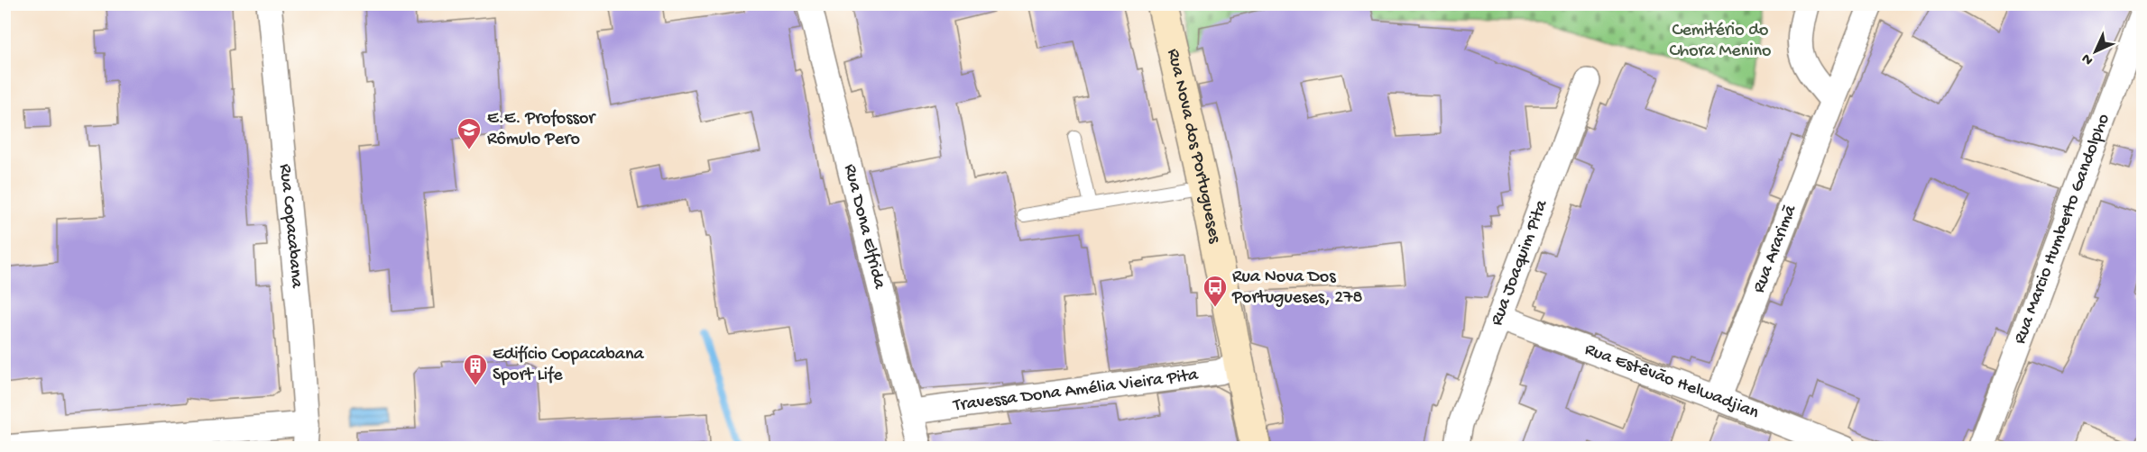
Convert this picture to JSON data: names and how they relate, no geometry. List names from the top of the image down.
{
  "streets": {
    "street": [
      "Rua Nova dos Portugueses",
      "Rua Copacabana",
      "Rua Dona Elfrida",
      "Rua Marcio Humberto Gandolpho",
      "Rua Ararimã",
      "Rua Joaquim Pita",
      "Rua Estêvão Helwadjian",
      "Travessa Dona Amélia Vieira Pita"
    ]
  },
  "crossings": [
    ["Rua Nova dos Portugueses", "Travessa Dona Amélia Vieira Pita"],
    ["Rua Dona Elfrida", "Travessa Dona Amélia Vieira Pita"],
    ["Rua Ararimã", "Rua Estêvão Helwadjian"],
    ["Rua Joaquim Pita", "Rua Estêvão Helwadjian"]
  ],
  "parks": ["Cemitério do Chora Menino"],
  "places": {
    "school or university": ["E.E. Profossor Rômulo Pero"],
    "bus stop": ["Rua Nova Dos Portugueses, 278"],
    "building": ["Edifício Copacabana Sport Life"]
  },
  "north": "bottom left"
}
